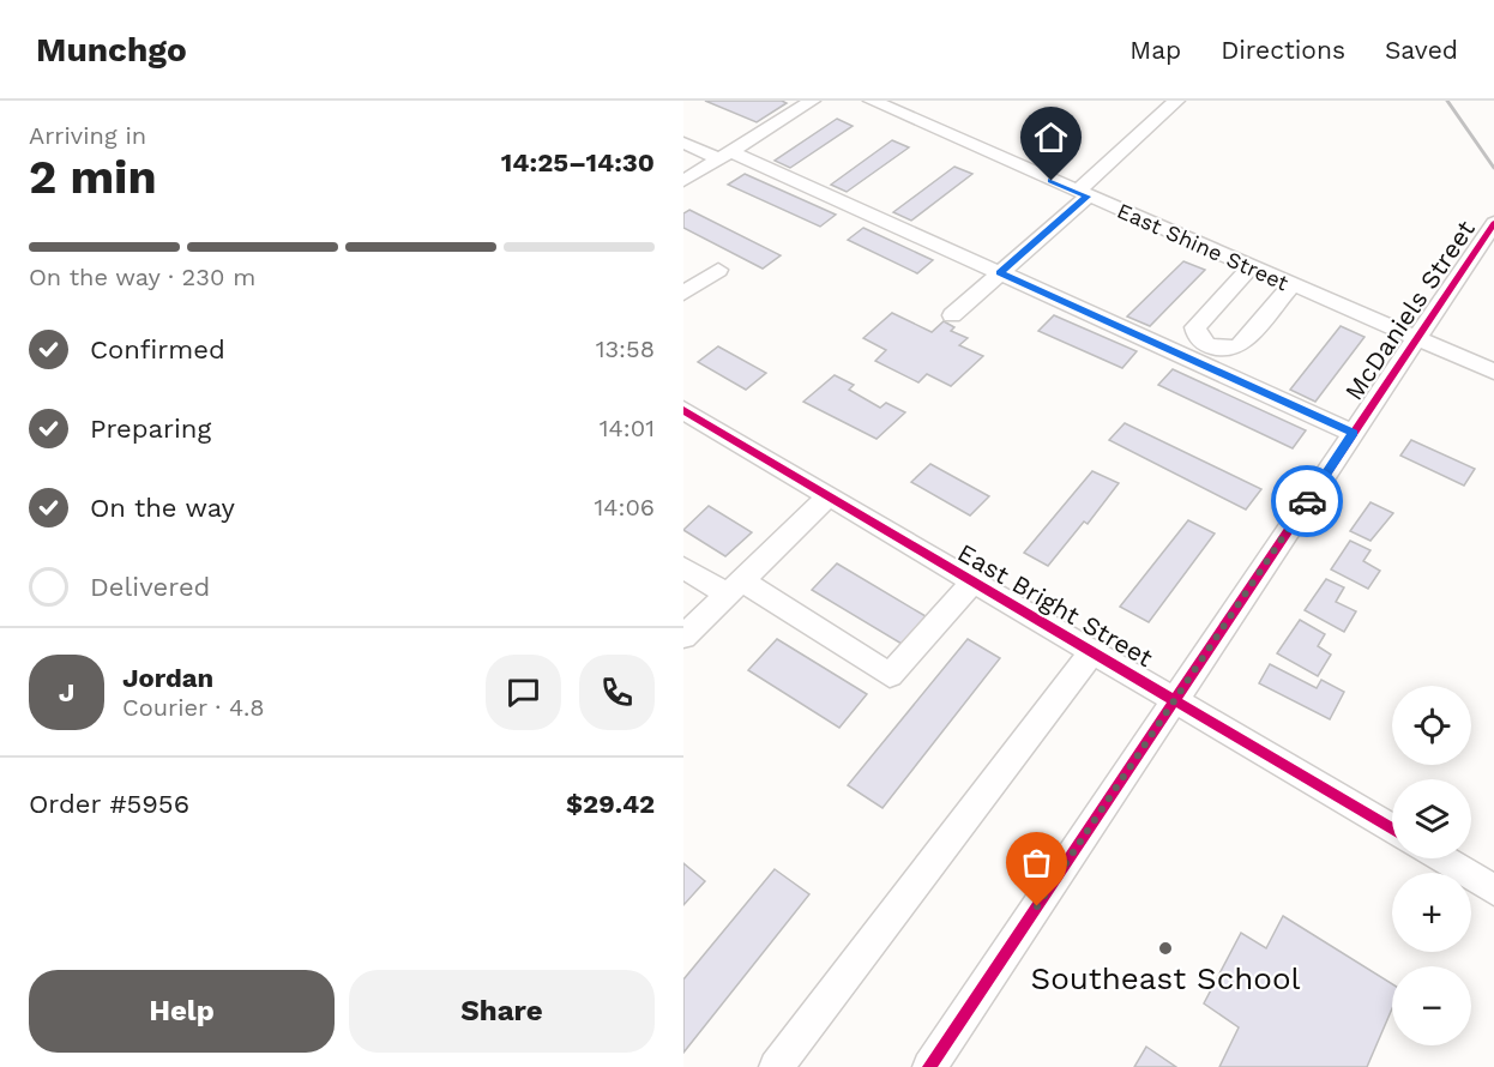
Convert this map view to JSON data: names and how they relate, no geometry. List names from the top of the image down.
{
  "streets": {
    "street": ["East Shine Street", "McDaniels Street", "East Bright Street"]
  },
  "crossings": [
    ["East Shine Street", "McDaniels Street"],
    ["McDaniels Street", "East Bright Street"]
  ],
  "places": ["Southeast School"],
  "page": {
    "header": "Munchgo",
    "nav": ["Map", "Directions", "Saved"],
    "heading": ["2 min", "Arriving in", "14:25–14:30"],
    "panel": [
      "Jordan",
      "Courier · 4.8",
      "Order #5956",
      "$29.42"
    ],
    "bar": "On the way · 230 m",
    "list": [
      ["Confirmed", "13:58"],
      ["Preparing", "14:01"],
      ["On the way", "14:06"],
      "Delivered"
    ],
    "round": "J",
    "map_buttons": ["+", "−"],
    "buttons": ["Help", "Share"]
  }
}
